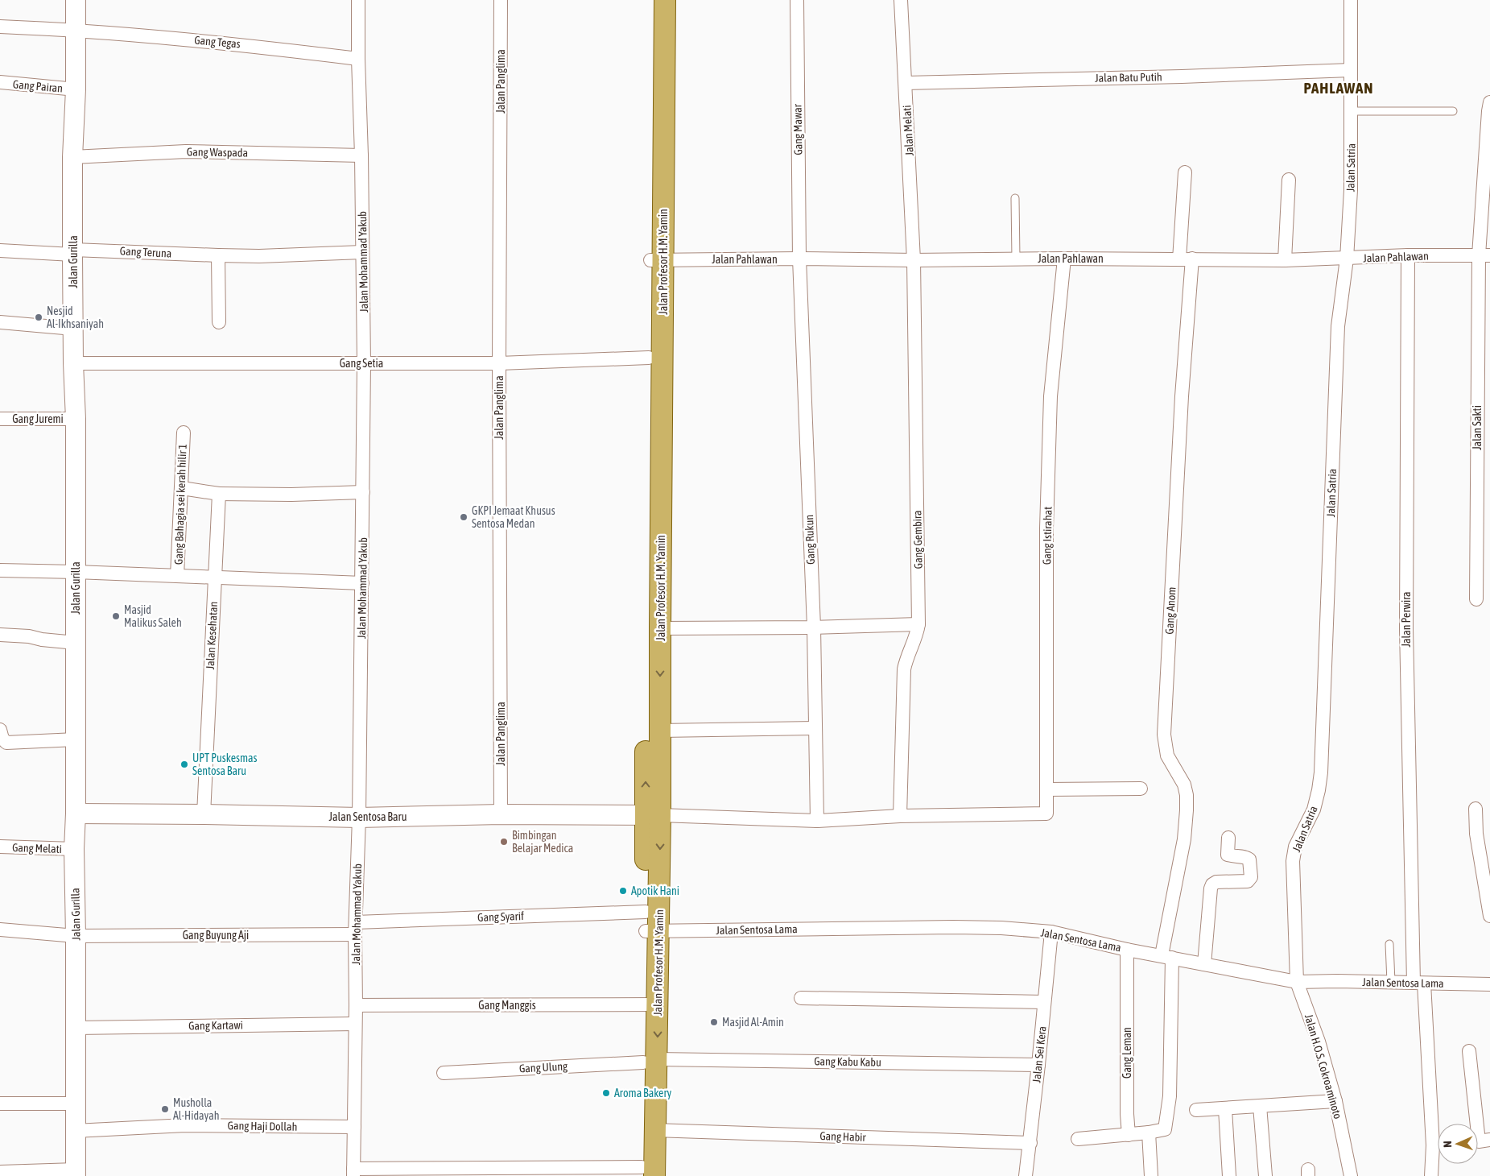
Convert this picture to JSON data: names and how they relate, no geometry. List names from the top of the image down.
{
  "streets": {
    "main road": ["Jalan Profesor H.M. Yamin"],
    "street": [
      "Gang Tegas",
      "Jalan Batu Putih",
      "Jalan Panglima",
      "Gang Pairan",
      "Gang Mawar",
      "Jalan Melati",
      "Gang Waspada",
      "Jalan Satria",
      "Gang Teruna",
      "Jalan Pahlawan",
      "Jalan Gurilla",
      "Jalan Mohammad Yakub",
      "Gang Setia",
      "Gang Juremi",
      "Jalan Sakti",
      "Gang Bahagia sei kerah hilir 1",
      "Gang Istirahat",
      "Gang Rukun",
      "Gang Gembira",
      "Gang Anom",
      "Jalan Perwira",
      "Jalan Kesehatan",
      "Jalan Sentosa Baru",
      "Gang Melati",
      "Gang Syarif",
      "Jalan Sentosa Lama",
      "Gang Buyung Aji",
      "Gang Manggis",
      "Gang Kartawi",
      "Gang Leman",
      "Jalan Sei Kera",
      "Gang Kabu Kabu",
      "Jalan H.O.S. Cokroaminoto",
      "Gang Ulung",
      "Gang Haji Dollah",
      "Gang Habir"
    ]
  },
  "crossings": [
    ["Gang Tegas", "Jalan Gurilla"],
    ["Gang Tegas", "Jalan Mohammad Yakub"],
    ["Jalan Batu Putih", "Jalan Melati"],
    ["Jalan Batu Putih", "Jalan Satria"],
    ["Jalan Panglima", "Gang Setia"],
    ["Jalan Panglima", "Jalan Sentosa Baru"],
    ["Gang Pairan", "Jalan Gurilla"],
    ["Gang Mawar", "Jalan Pahlawan"],
    ["Gang Mawar", "Gang Rukun"],
    ["Jalan Melati", "Jalan Pahlawan"],
    ["Jalan Melati", "Gang Gembira"],
    ["Gang Waspada", "Jalan Gurilla"],
    ["Gang Waspada", "Jalan Mohammad Yakub"],
    ["Jalan Satria", "Jalan Pahlawan"],
    ["Jalan Satria", "Jalan Sentosa Lama"],
    ["Jalan Satria", "Jalan H.O.S. Cokroaminoto"],
    ["Gang Teruna", "Jalan Gurilla"],
    ["Gang Teruna", "Jalan Mohammad Yakub"],
    ["Jalan Pahlawan", "Jalan Profesor H.M. Yamin"],
    ["Jalan Pahlawan", "Jalan Sakti"],
    ["Jalan Pahlawan", "Gang Istirahat"],
    ["Jalan Pahlawan", "Gang Rukun"],
    ["Jalan Pahlawan", "Gang Gembira"],
    ["Jalan Pahlawan", "Gang Anom"],
    ["Jalan Pahlawan", "Jalan Perwira"],
    ["Jalan Gurilla", "Gang Setia"],
    ["Jalan Gurilla", "Gang Juremi"],
    ["Jalan Gurilla", "Jalan Sentosa Baru"],
    ["Jalan Gurilla", "Gang Melati"],
    ["Jalan Gurilla", "Gang Buyung Aji"],
    ["Jalan Gurilla", "Gang Kartawi"],
    ["Jalan Gurilla", "Gang Haji Dollah"],
    ["Jalan Mohammad Yakub", "Gang Setia"],
    ["Jalan Mohammad Yakub", "Jalan Sentosa Baru"],
    ["Jalan Mohammad Yakub", "Gang Syarif"],
    ["Jalan Mohammad Yakub", "Gang Buyung Aji"],
    ["Jalan Mohammad Yakub", "Gang Manggis"],
    ["Jalan Mohammad Yakub", "Gang Kartawi"],
    ["Jalan Mohammad Yakub", "Gang Haji Dollah"],
    ["Jalan Profesor H.M. Yamin", "Gang Setia"],
    ["Jalan Profesor H.M. Yamin", "Jalan Sentosa Baru"],
    ["Jalan Profesor H.M. Yamin", "Gang Syarif"],
    ["Jalan Profesor H.M. Yamin", "Jalan Sentosa Lama"],
    ["Jalan Profesor H.M. Yamin", "Gang Manggis"],
    ["Jalan Profesor H.M. Yamin", "Gang Kabu Kabu"],
    ["Jalan Profesor H.M. Yamin", "Gang Ulung"],
    ["Jalan Profesor H.M. Yamin", "Gang Habir"],
    ["Gang Istirahat", "Gang Gembira"],
    ["Gang Anom", "Jalan Sentosa Lama"],
    ["Jalan Perwira", "Jalan Sentosa Lama"],
    ["Jalan Kesehatan", "Jalan Sentosa Baru"],
    ["Gang Syarif", "Jalan Sentosa Lama"],
    ["Gang Syarif", "Gang Buyung Aji"],
    ["Jalan Sentosa Lama", "Gang Leman"],
    ["Jalan Sentosa Lama", "Jalan Sei Kera"],
    ["Jalan Sentosa Lama", "Jalan H.O.S. Cokroaminoto"],
    ["Jalan Sei Kera", "Gang Kabu Kabu"],
    ["Jalan Sei Kera", "Gang Habir"],
    ["Gang Kabu Kabu", "Gang Ulung"]
  ],
  "districts": ["PAHLAWAN"],
  "places": [
    "Nesjid Al-Ikhsaniyah",
    "GKPI Jemaat Khusus Sentosa Medan",
    "Masjid Malikus Saleh",
    "UPT Puskesmas Sentosa Baru",
    "Bimbingan Belajar Medica",
    "Apotik Hani",
    "Masjid Al-Amin",
    "Aroma Bakery",
    "Musholla Al-Hidayah"
  ],
  "north": "left"
}
